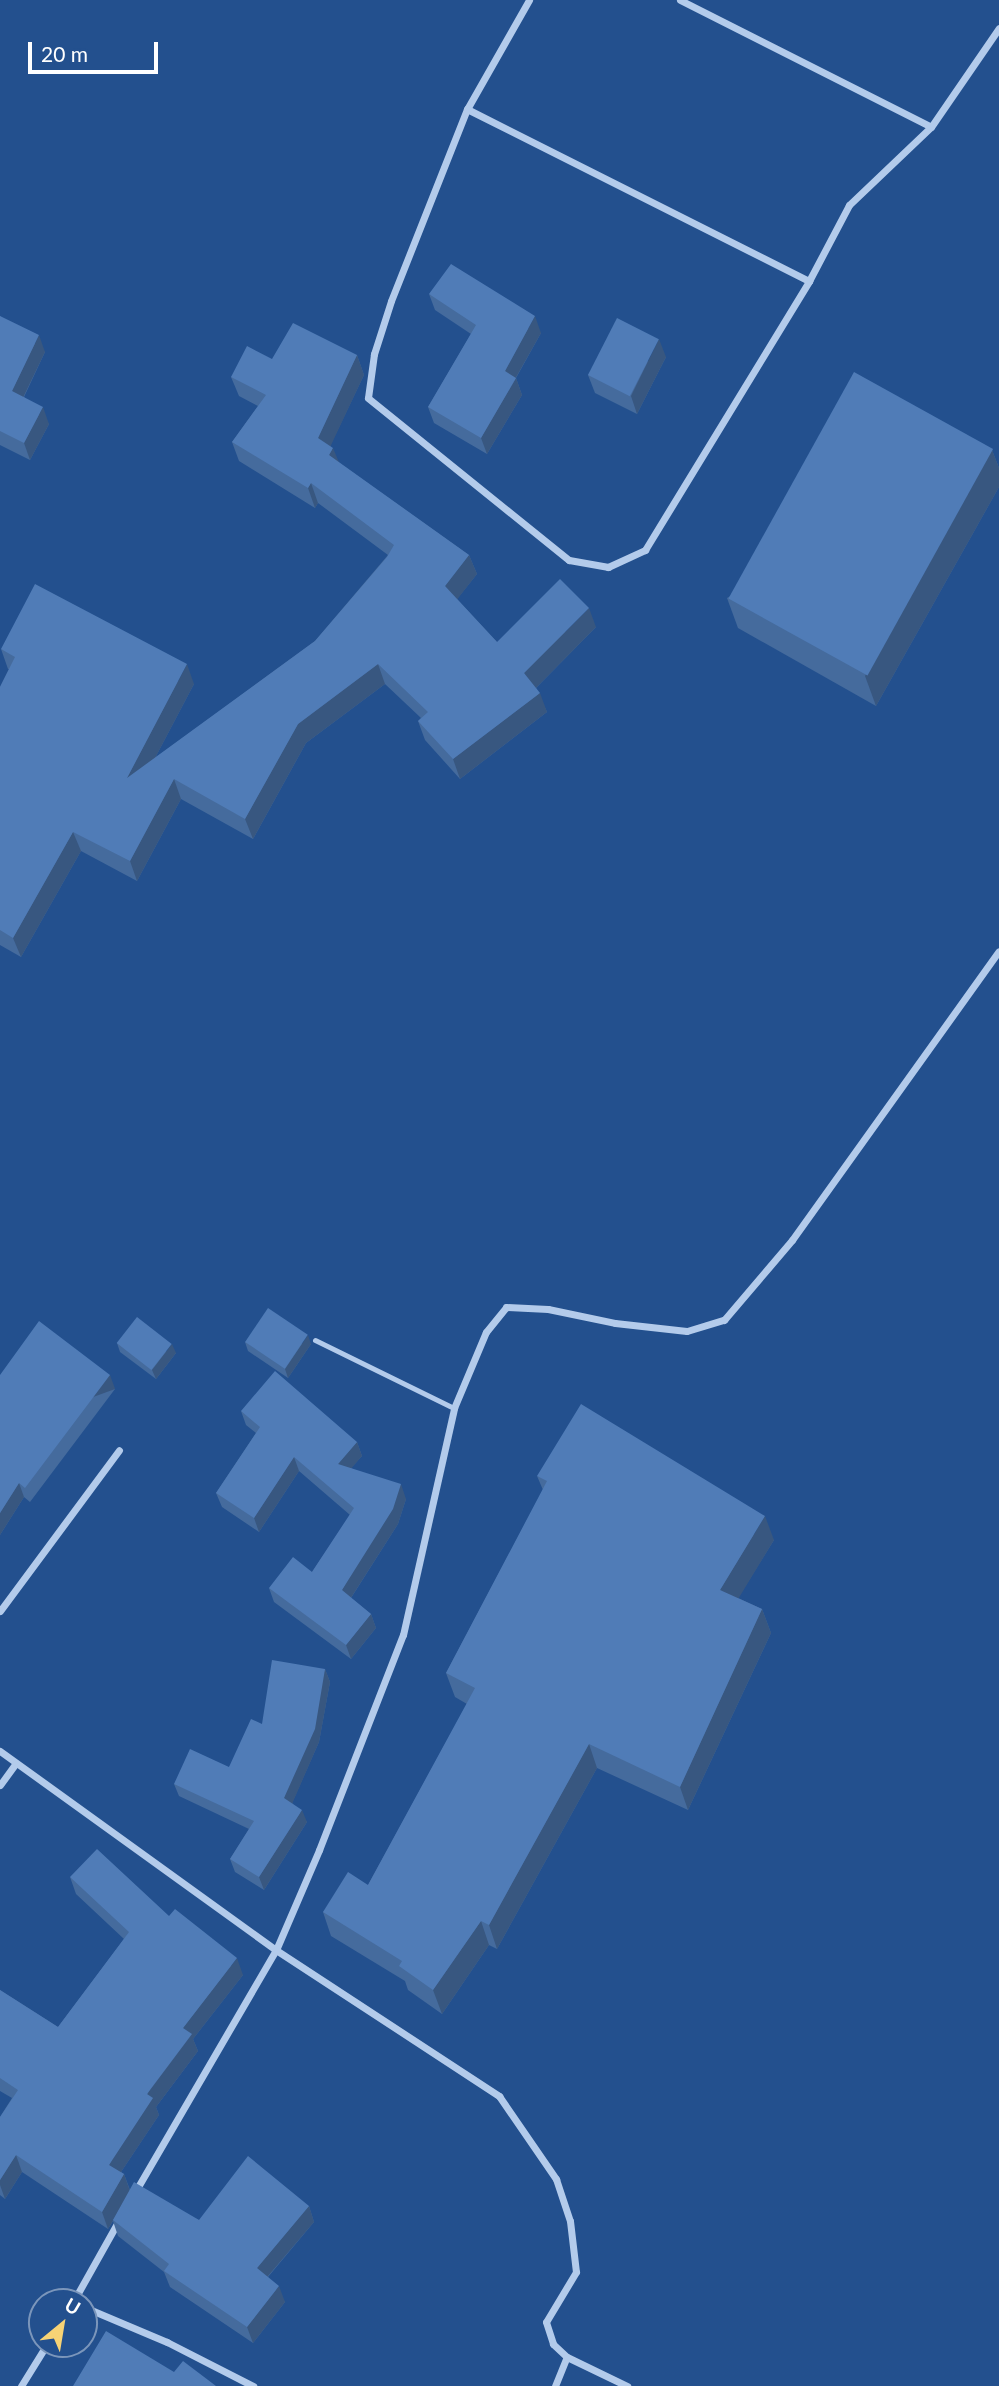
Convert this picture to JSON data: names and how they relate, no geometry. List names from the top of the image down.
{
  "scale_bar": "20 m",
  "north": "top right"
}
